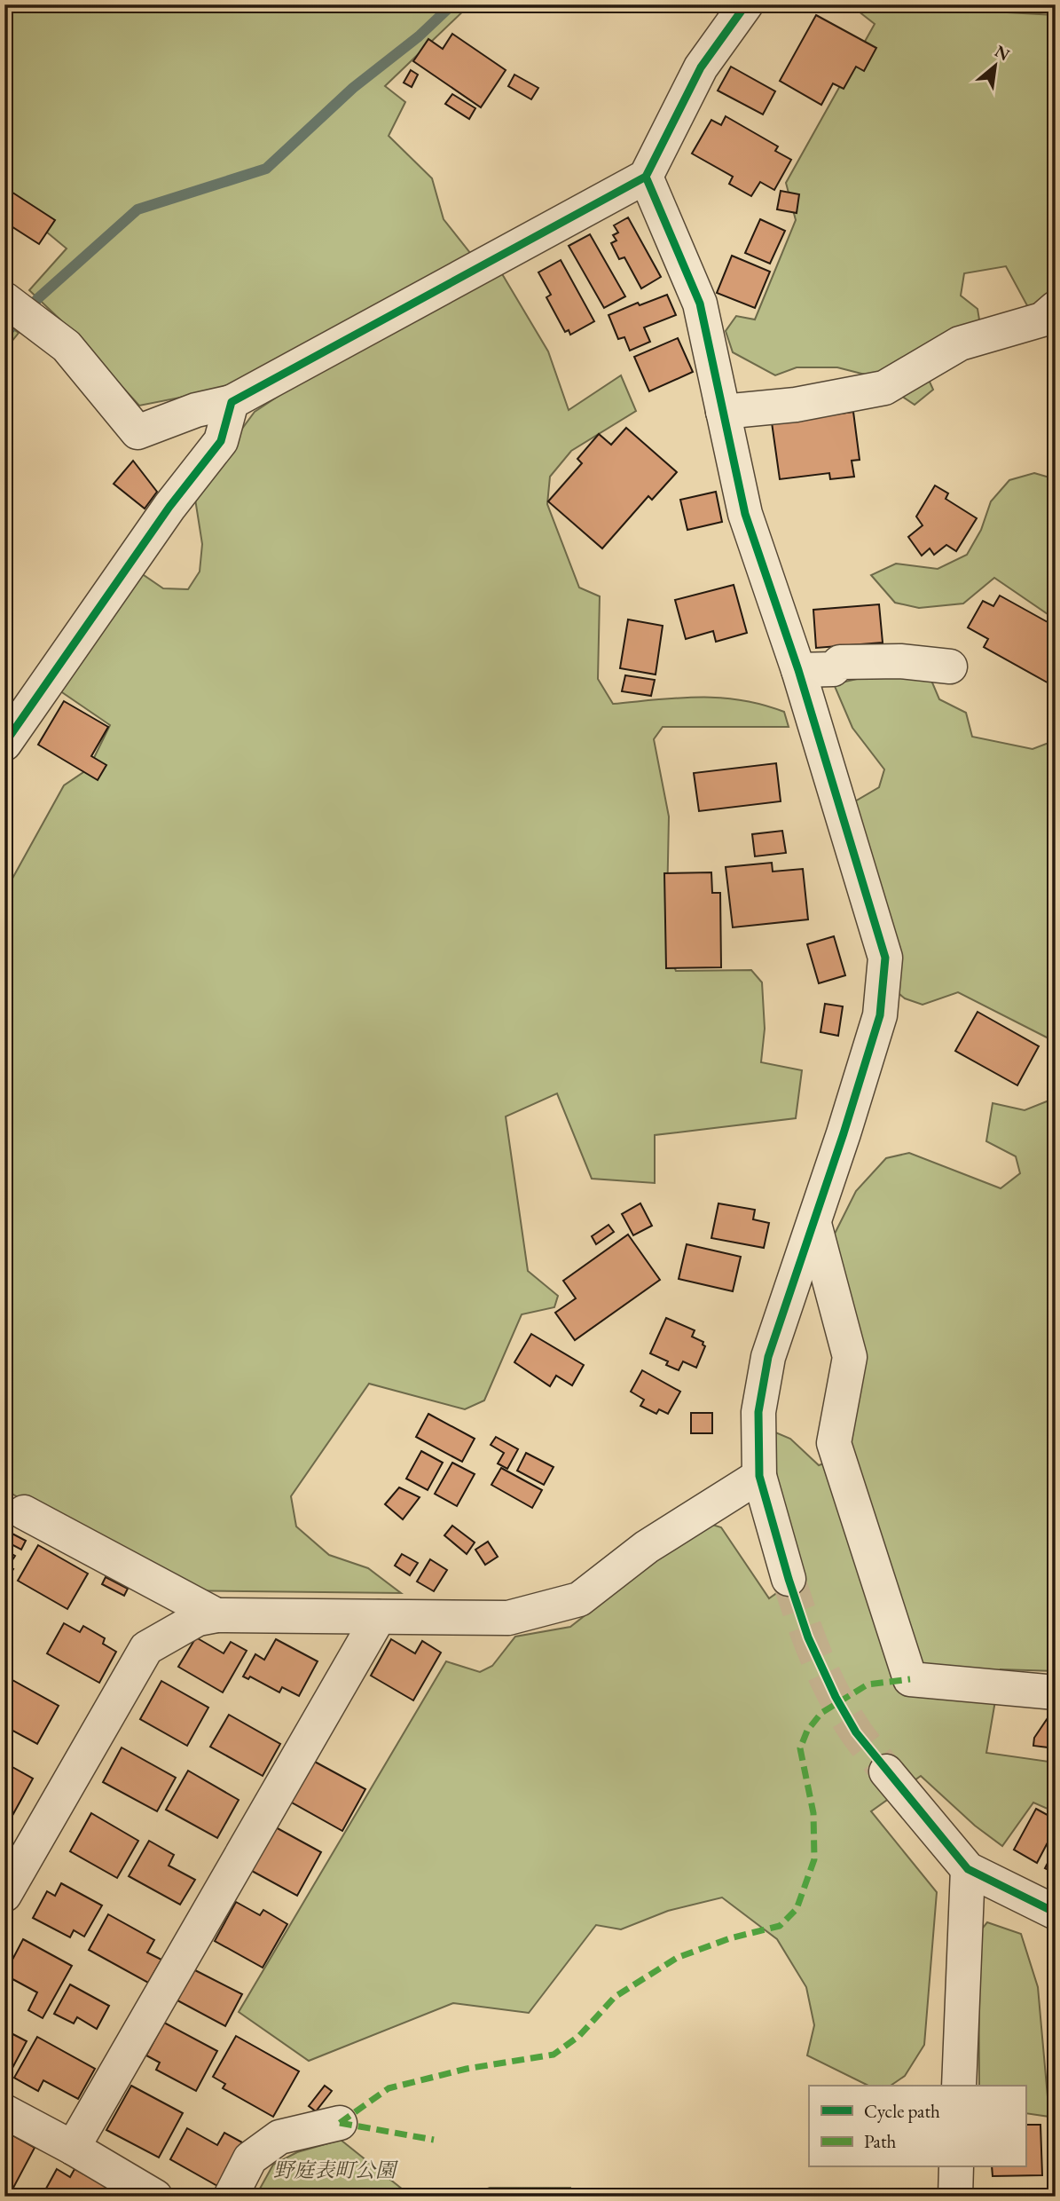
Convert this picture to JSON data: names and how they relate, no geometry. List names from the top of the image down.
{
  "parks": ["野庭表町公園"],
  "legend": ["Cycle path", "Path"],
  "north": "top right"
}
